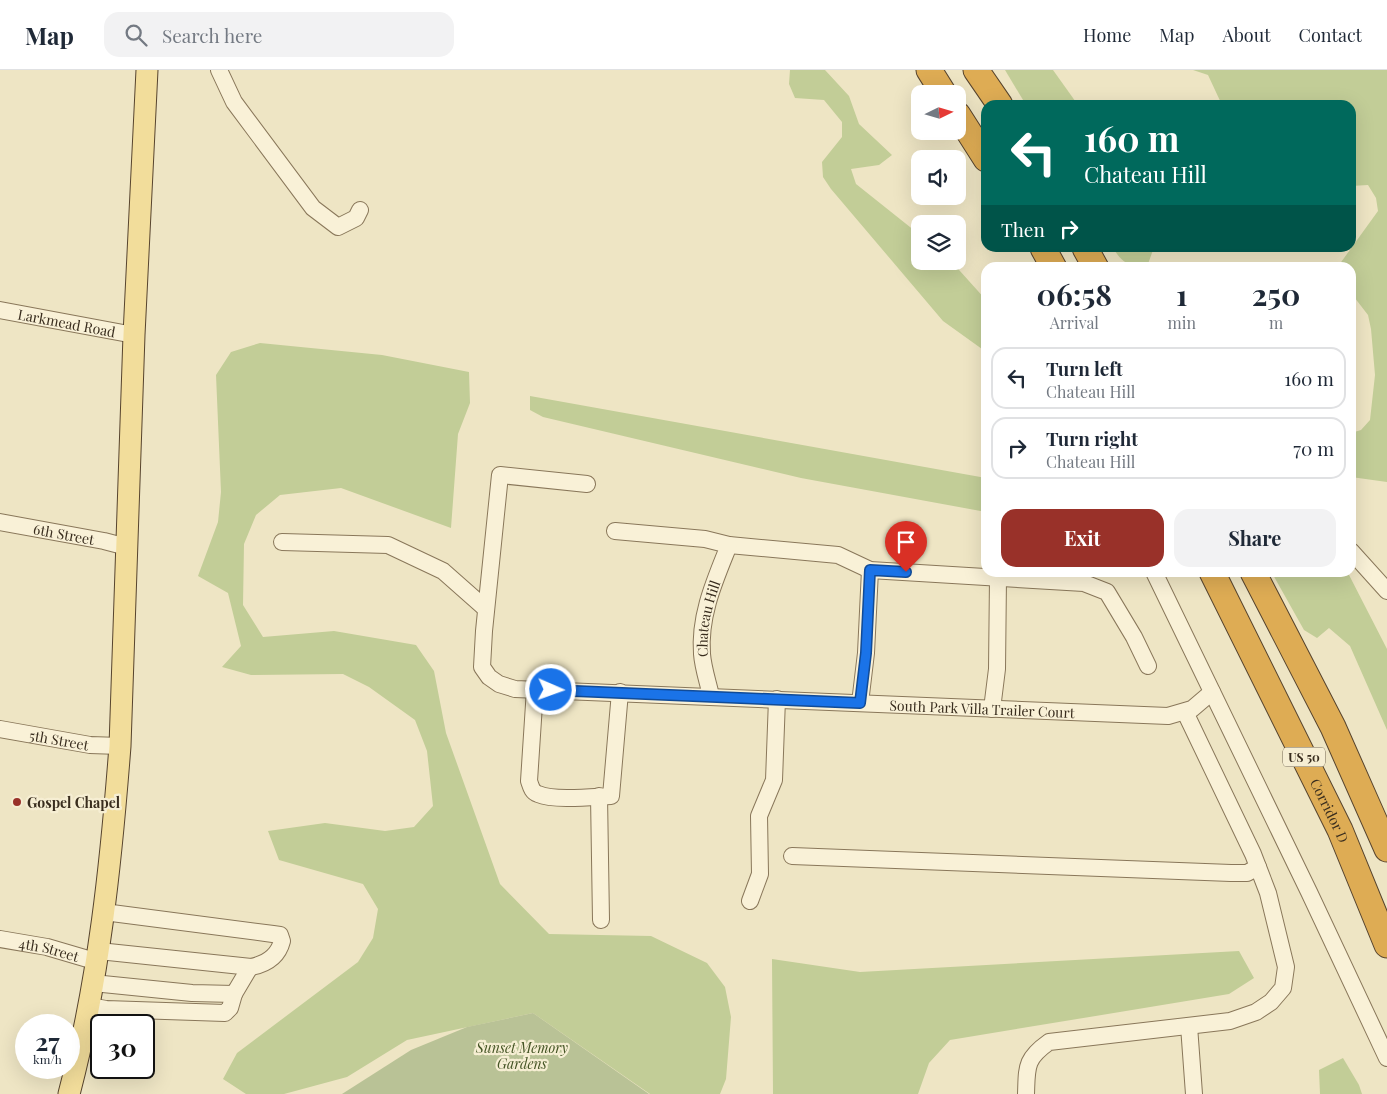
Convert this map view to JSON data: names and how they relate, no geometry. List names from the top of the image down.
{
  "streets": {
    "highway": ["US 50", "Corridor D"],
    "street": [
      "Larkmead Road",
      "6th Street",
      "Chateau Hill",
      "South Park Villa Trailer Court",
      "5th Street",
      "4th Street"
    ]
  },
  "crossings": [
    ["Chateau Hill", "South Park Villa Trailer Court"]
  ],
  "parks": ["Sunset Memory Gardens"],
  "places": ["Gospel Chapel"],
  "north": "right",
  "page": {
    "header": "Map",
    "search": "Search here",
    "nav": [
      "Home",
      "Map",
      "About",
      "Contact"
    ],
    "turn": ["160 m", "Chateau Hill"],
    "then": "Then",
    "eta": [
      "06:58",
      "Arrival",
      "1",
      "min",
      "250",
      "m"
    ],
    "list": [
      {
        "name": "Turn left",
        "note": "Chateau Hill",
        "value": "160 m"
      },
      {
        "name": "Turn right",
        "note": "Chateau Hill",
        "value": "70 m"
      }
    ],
    "buttons": ["Exit", "Share"],
    "speed": "27 km/h",
    "limit": "30"
  }
}
